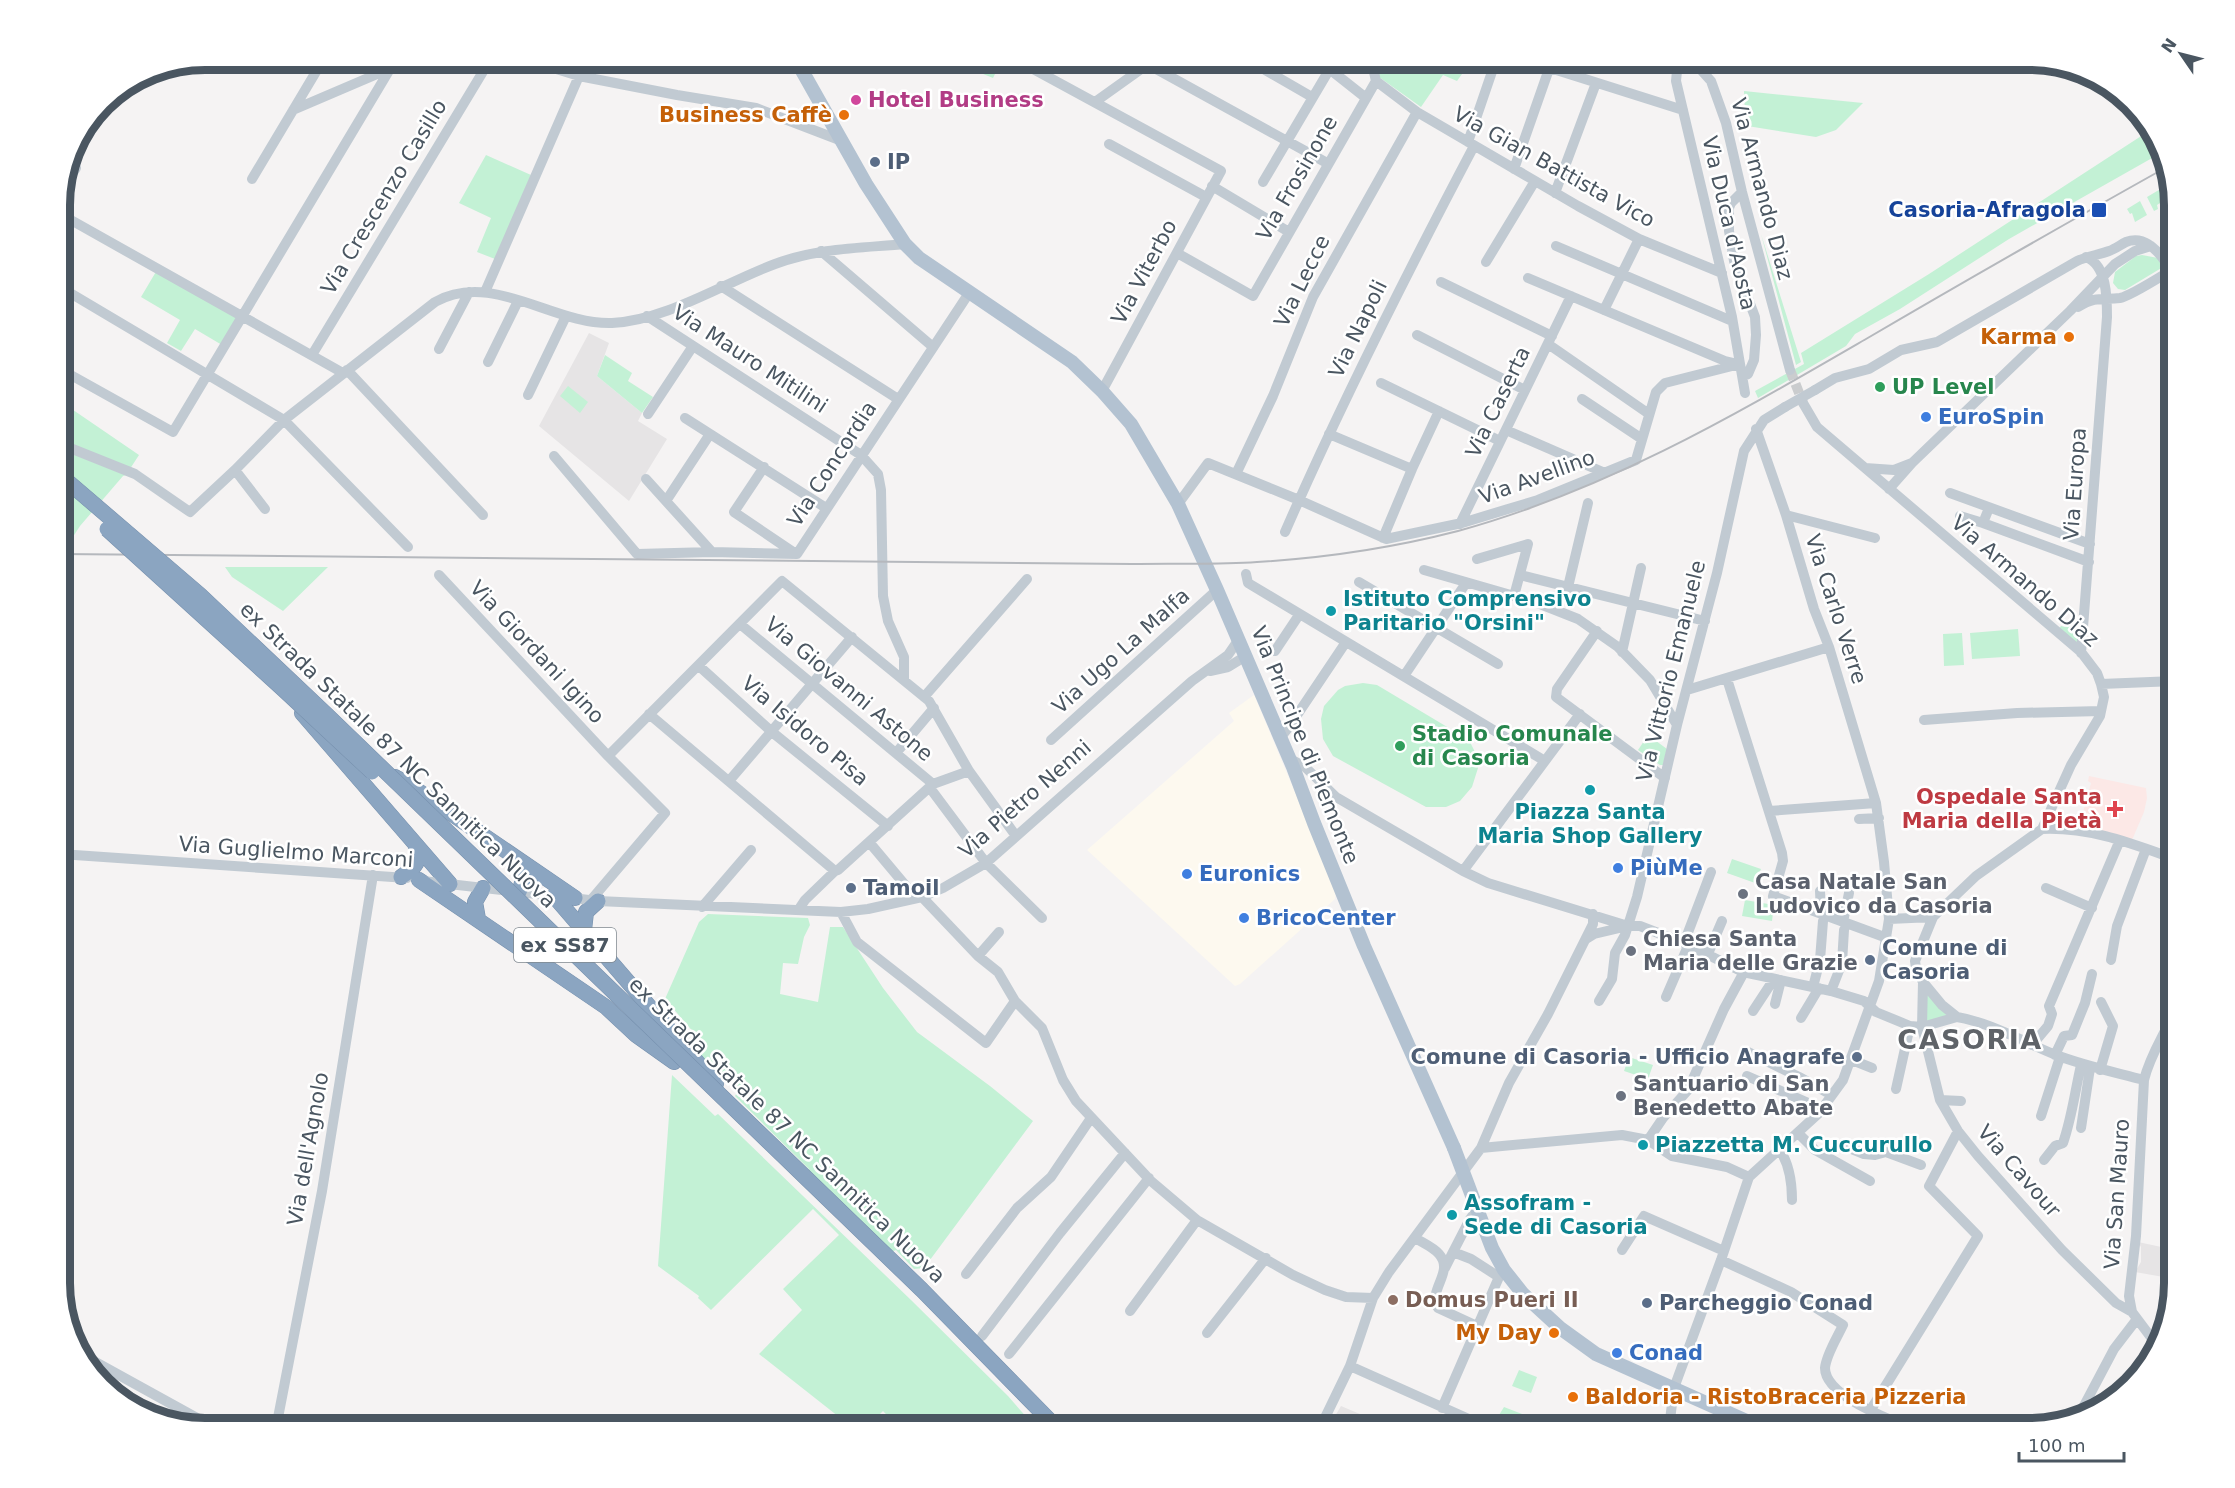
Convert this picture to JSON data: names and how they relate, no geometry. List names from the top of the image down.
{
  "streets": {
    "highway": ["ex Strada Statale 87 NC Sannitica Nuova", "ex SS87"],
    "main road": ["Via Principe di Piemonte"],
    "street": [
      "Via Gian Battista Vico",
      "Via Frosinone",
      "Via Armando Diaz",
      "Via Crescenzo Casillo",
      "Via Duca d'Aosta",
      "Via Viterbo",
      "Via Lecce",
      "Via Napoli",
      "Via Mauro Mitilini",
      "Via Caserta",
      "Via Concordia",
      "Via Avellino",
      "Via Europa",
      "Via Carlo Verre",
      "Via Ugo La Malfa",
      "Via Giordani Igino",
      "Via Vittorio Emanuele",
      "Via Giovanni Astone",
      "Via Isidoro Pisa",
      "Via Pietro Nenni",
      "Via Guglielmo Marconi",
      "Via dell'Agnolo",
      "Via Cavour",
      "Via San Mauro"
    ]
  },
  "crossings": [
    ["Via Gian Battista Vico", "Via Frosinone"],
    ["Via Gian Battista Vico", "Via Duca d'Aosta"],
    ["Via Gian Battista Vico", "Via Lecce"],
    ["Via Gian Battista Vico", "Via Napoli"],
    ["Via Frosinone", "Via Viterbo"],
    ["Via Armando Diaz", "Via Europa"],
    ["Via Duca d'Aosta", "Via Avellino"],
    ["Via Viterbo", "Via Principe di Piemonte"],
    ["Via Mauro Mitilini", "Via Concordia"],
    ["Via Caserta", "Via Avellino"],
    ["Via Concordia", "Via Principe di Piemonte"],
    ["Via Carlo Verre", "Via Vittorio Emanuele"],
    ["Via Ugo La Malfa", "Via Principe di Piemonte"],
    ["Via Giordani Igino", "Via Pietro Nenni"],
    ["Via Giovanni Astone", "Via Pietro Nenni"],
    ["Via Principe di Piemonte", "Via Pietro Nenni"],
    ["Via Pietro Nenni", "Via Guglielmo Marconi"],
    ["Via Guglielmo Marconi", "Via dell'Agnolo"],
    ["Via Cavour", "Via San Mauro"]
  ],
  "districts": ["CASORIA"],
  "places": {
    "other": [
      "Hotel Business",
      "Business Caffè",
      "IP",
      "Karma",
      "UP Level",
      "EuroSpin",
      "Istituto Comprensivo Paritario \"Orsini\"",
      "Stadio Comunale di Casoria",
      "Piazza Santa Maria Shop Gallery",
      "PiùMe",
      "Euronics",
      "Tamoil",
      "Casa Natale San Ludovico da Casoria",
      "BricoCenter",
      "Chiesa Santa Maria delle Grazie",
      "Comune di Casoria",
      "Comune di Casoria - Ufficio Anagrafe",
      "Santuario di San Benedetto Abate",
      "Piazzetta M. Cuccurullo",
      "Assofram - Sede di Casoria",
      "Domus Pueri II",
      "Parcheggio Conad",
      "My Day",
      "Conad",
      "Baldoria - RistoBraceria Pizzeria"
    ],
    "transit": ["Casoria-Afragola"],
    "health": ["Ospedale Santa Maria della Pietà"]
  },
  "scale_bar": "100 m",
  "north": "top left"
}
